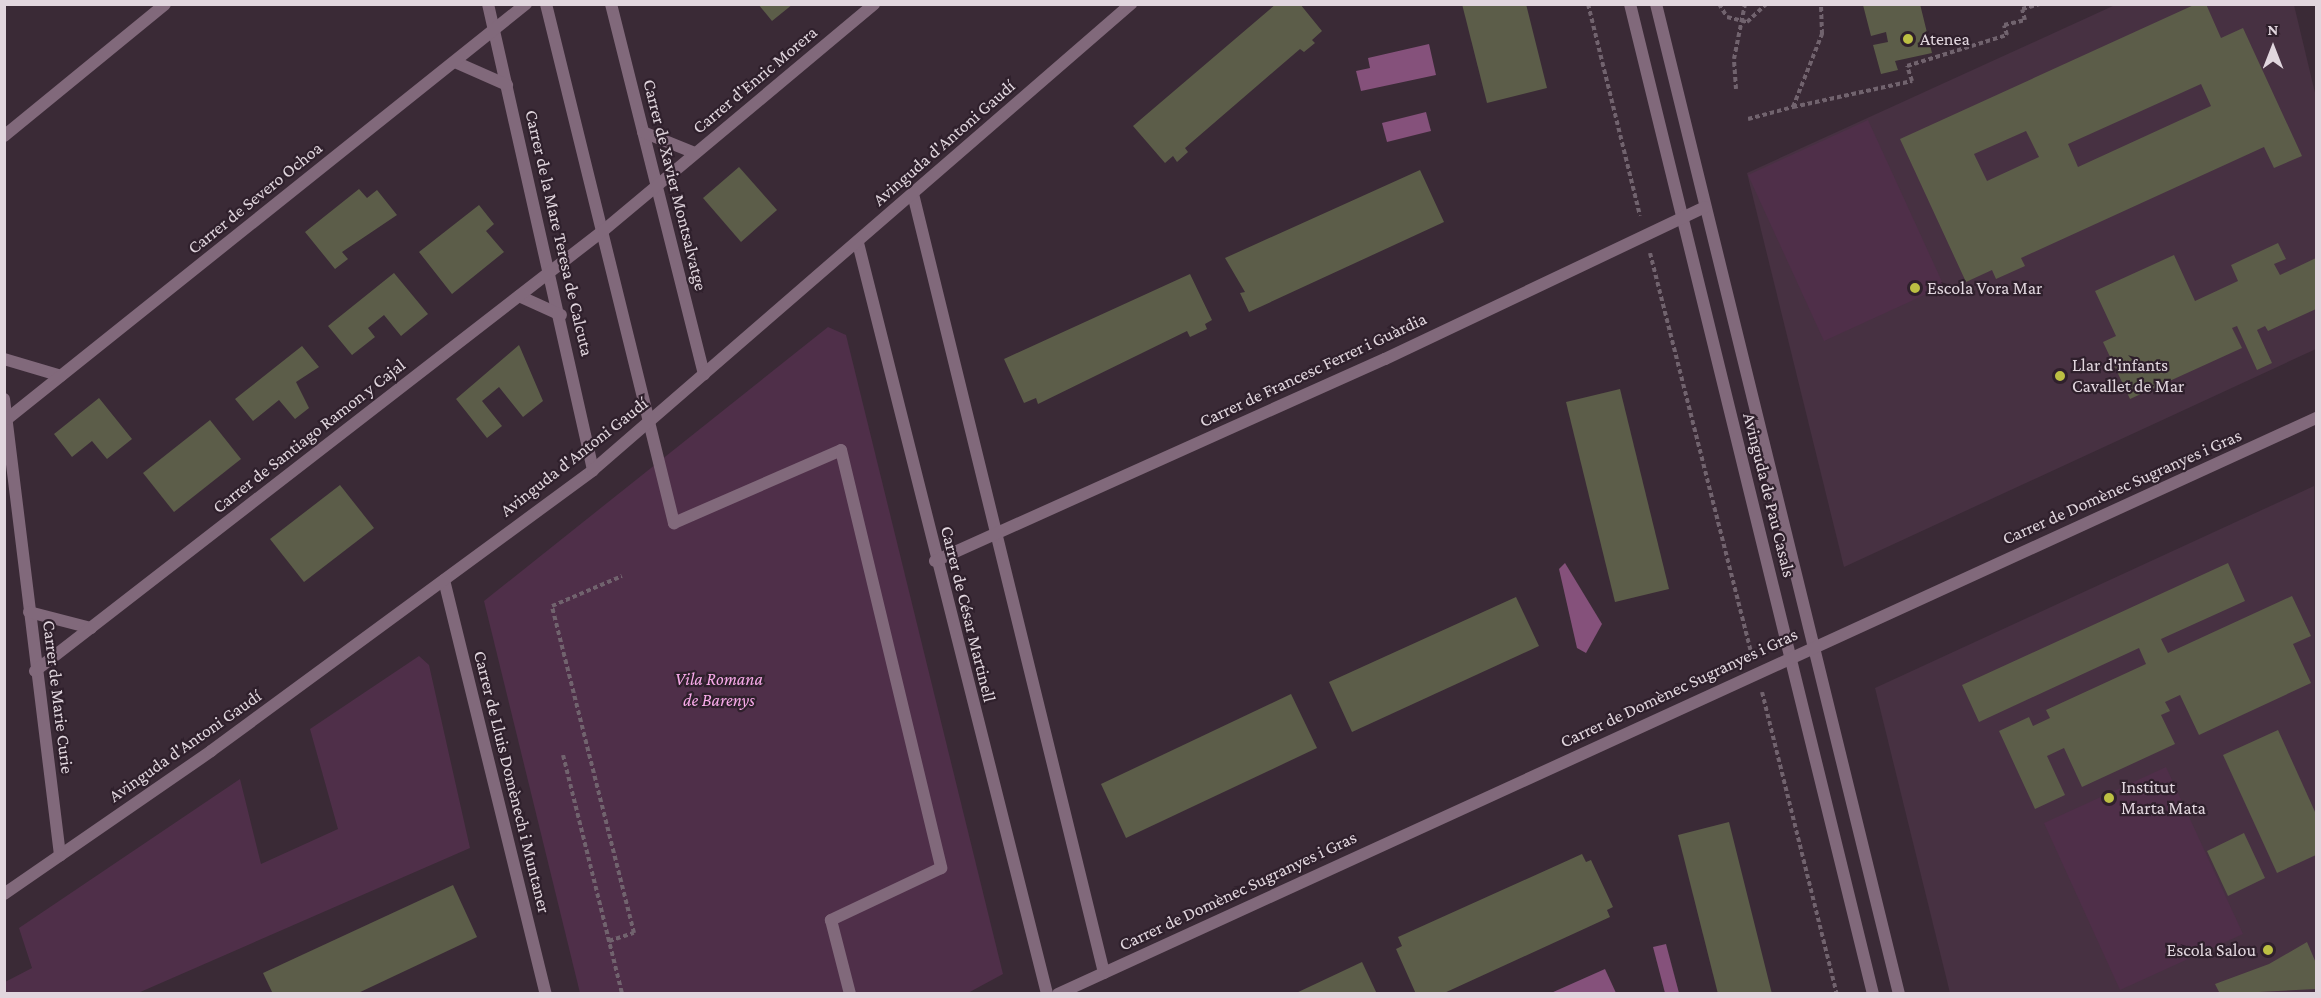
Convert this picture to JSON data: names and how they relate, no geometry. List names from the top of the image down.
{
  "streets": {
    "street": [
      "Carrer d'Enric Morera",
      "Avinguda d'Antoni Gaudí",
      "Carrer de Xavier Montsalvatge",
      "Carrer de Severo Ochoa",
      "Carrer de la Mare Teresa de Calcuta",
      "Carrer de Francesc Ferrer i Guàrdia",
      "Carrer de Santiago Ramon y Cajal",
      "Carrer de Domènec Sugranyes i Gras",
      "Avinguda de Pau Casals",
      "Carrer de César Martinell",
      "Carrer de Marie Curie",
      "Carrer de Lluis Domènech i Muntaner"
    ]
  },
  "crossings": [
    ["Carrer d'Enric Morera", "Carrer de Xavier Montsalvatge"],
    ["Carrer d'Enric Morera", "Carrer de Santiago Ramon y Cajal"],
    ["Avinguda d'Antoni Gaudí", "Carrer de Xavier Montsalvatge"],
    ["Avinguda d'Antoni Gaudí", "Carrer de la Mare Teresa de Calcuta"],
    ["Avinguda d'Antoni Gaudí", "Carrer de César Martinell"],
    ["Avinguda d'Antoni Gaudí", "Carrer de Marie Curie"],
    ["Avinguda d'Antoni Gaudí", "Carrer de Lluis Domènech i Muntaner"],
    ["Carrer de Severo Ochoa", "Carrer de la Mare Teresa de Calcuta"],
    ["Carrer de Severo Ochoa", "Carrer de Marie Curie"],
    ["Carrer de la Mare Teresa de Calcuta", "Carrer de Santiago Ramon y Cajal"],
    ["Carrer de Francesc Ferrer i Guàrdia", "Avinguda de Pau Casals"],
    ["Carrer de Francesc Ferrer i Guàrdia", "Carrer de César Martinell"],
    ["Carrer de Santiago Ramon y Cajal", "Carrer de Marie Curie"],
    ["Carrer de Domènec Sugranyes i Gras", "Avinguda de Pau Casals"]
  ],
  "parks": ["Vila Romana de Barenys"],
  "places": [
    "Atenea",
    "Escola Vora Mar",
    "Llar d'infants Cavallet de Mar",
    "Institut Marta Mata",
    "Escola Salou"
  ],
  "north": "top"
}
